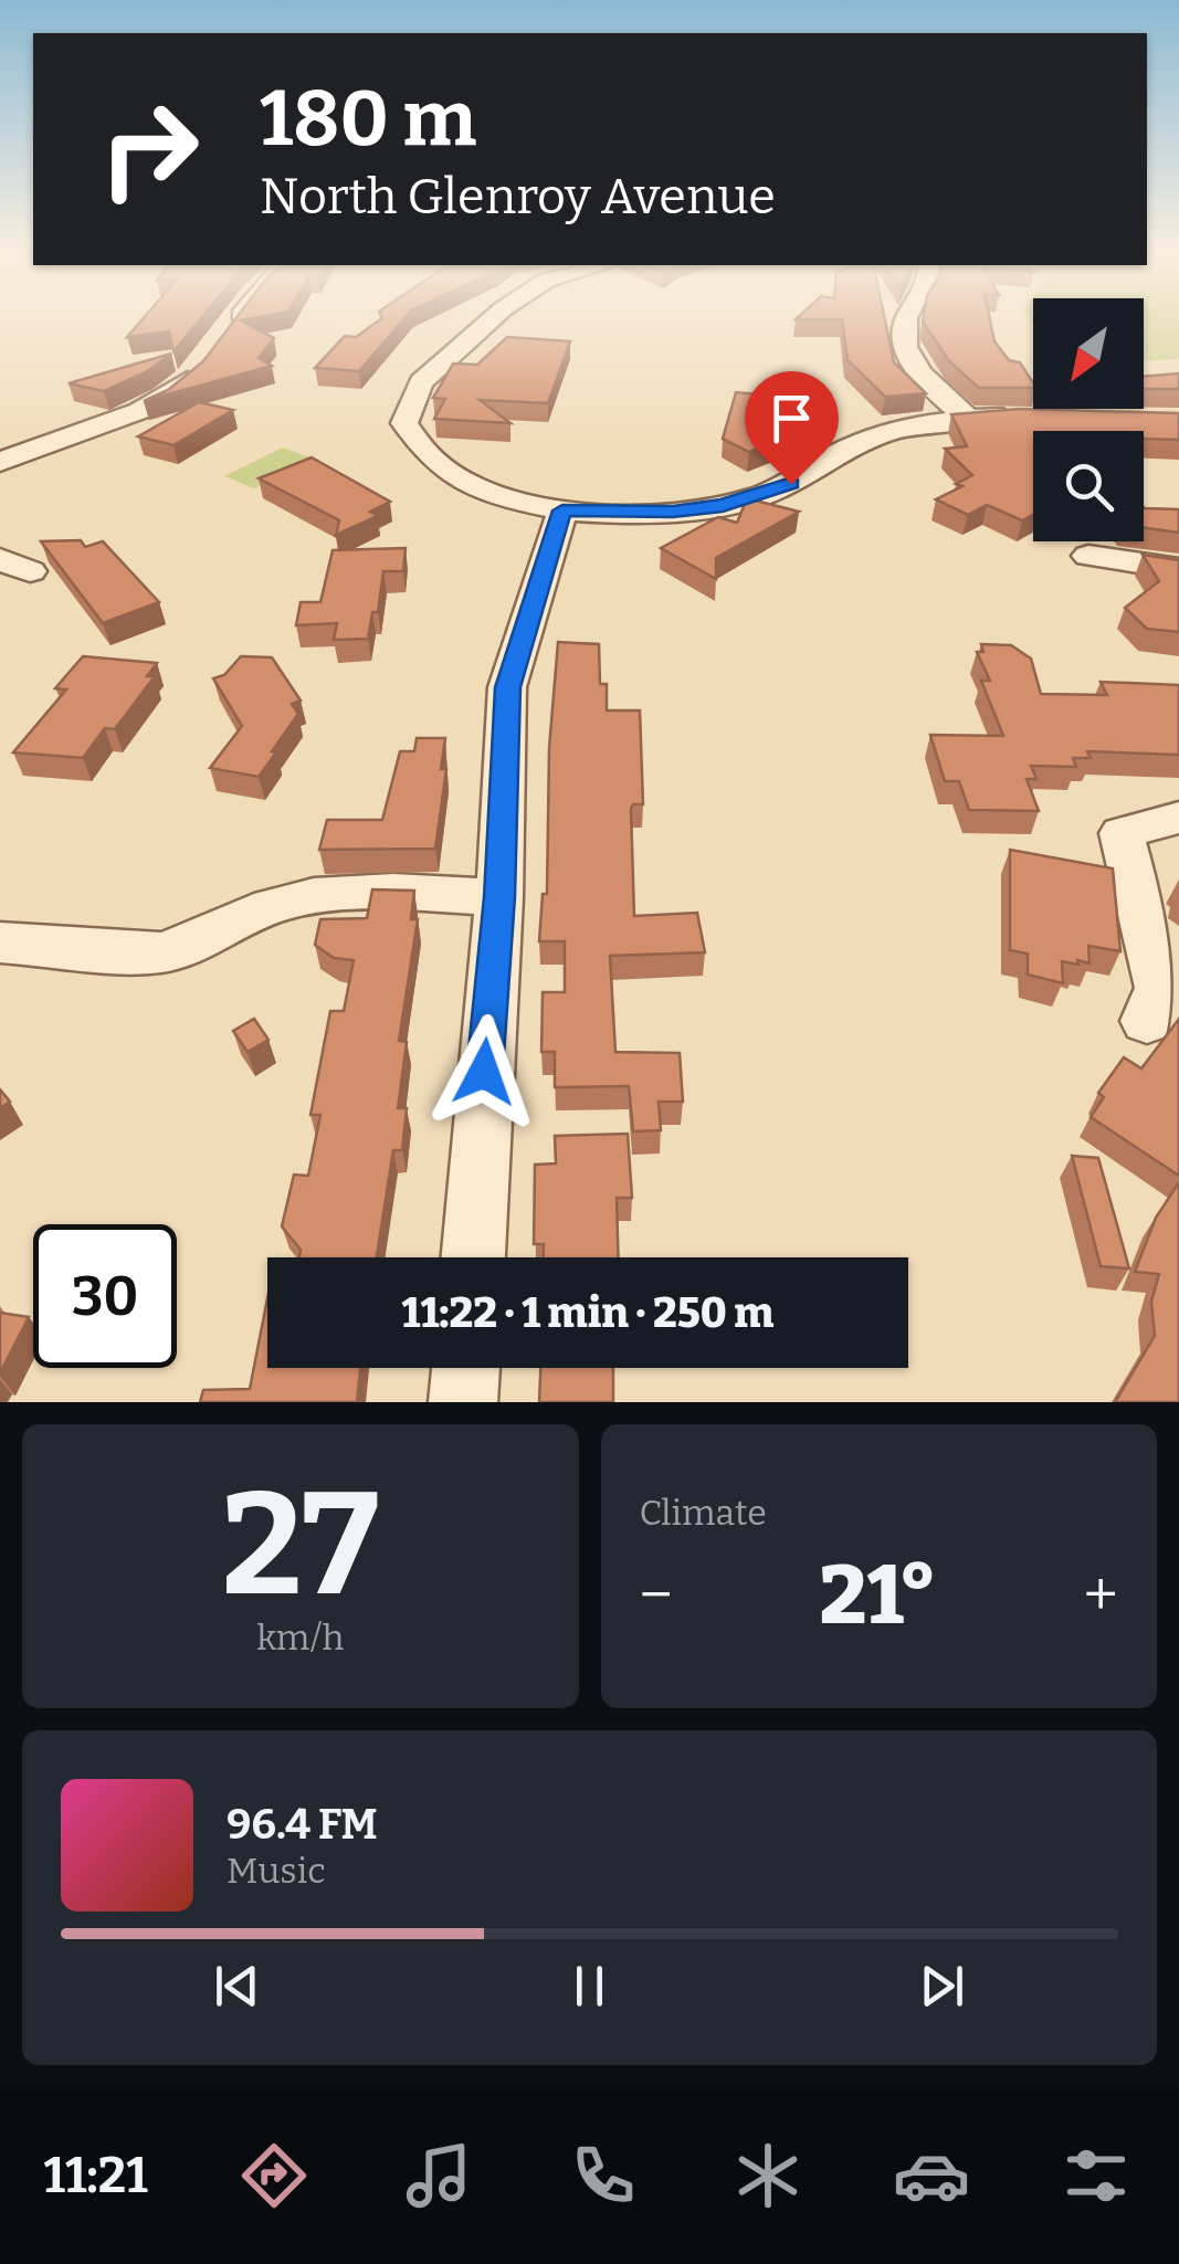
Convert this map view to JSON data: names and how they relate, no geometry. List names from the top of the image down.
{
  "north": "bottom left",
  "page": {
    "turn": ["180 m", "North Glenroy Avenue"],
    "limit": "30",
    "trip": "11:22 · 1 min · 250 m",
    "tile": [
      ["27", "km/h"],
      "Climate"
    ],
    "heat": ["−", "21°", "+"],
    "song": ["96.4 FM", "Music"],
    "tabs": "11:21"
  }
}
